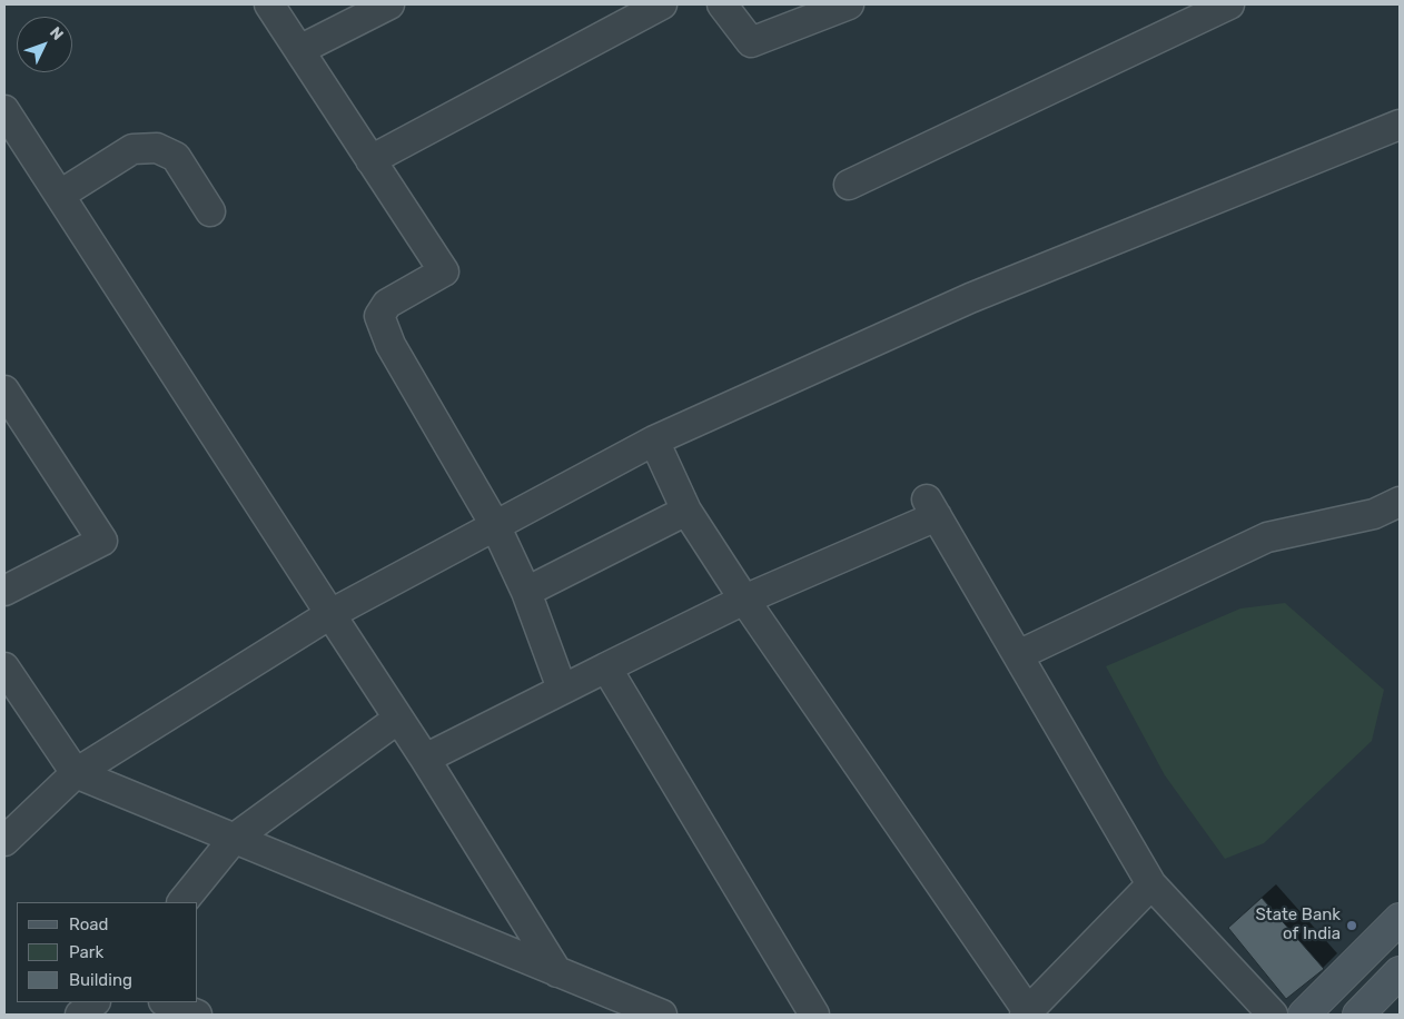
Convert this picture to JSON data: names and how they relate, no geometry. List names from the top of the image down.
{
  "places": ["State Bank of India"],
  "legend": ["Road", "Park", "Building"],
  "north": "top right"
}
